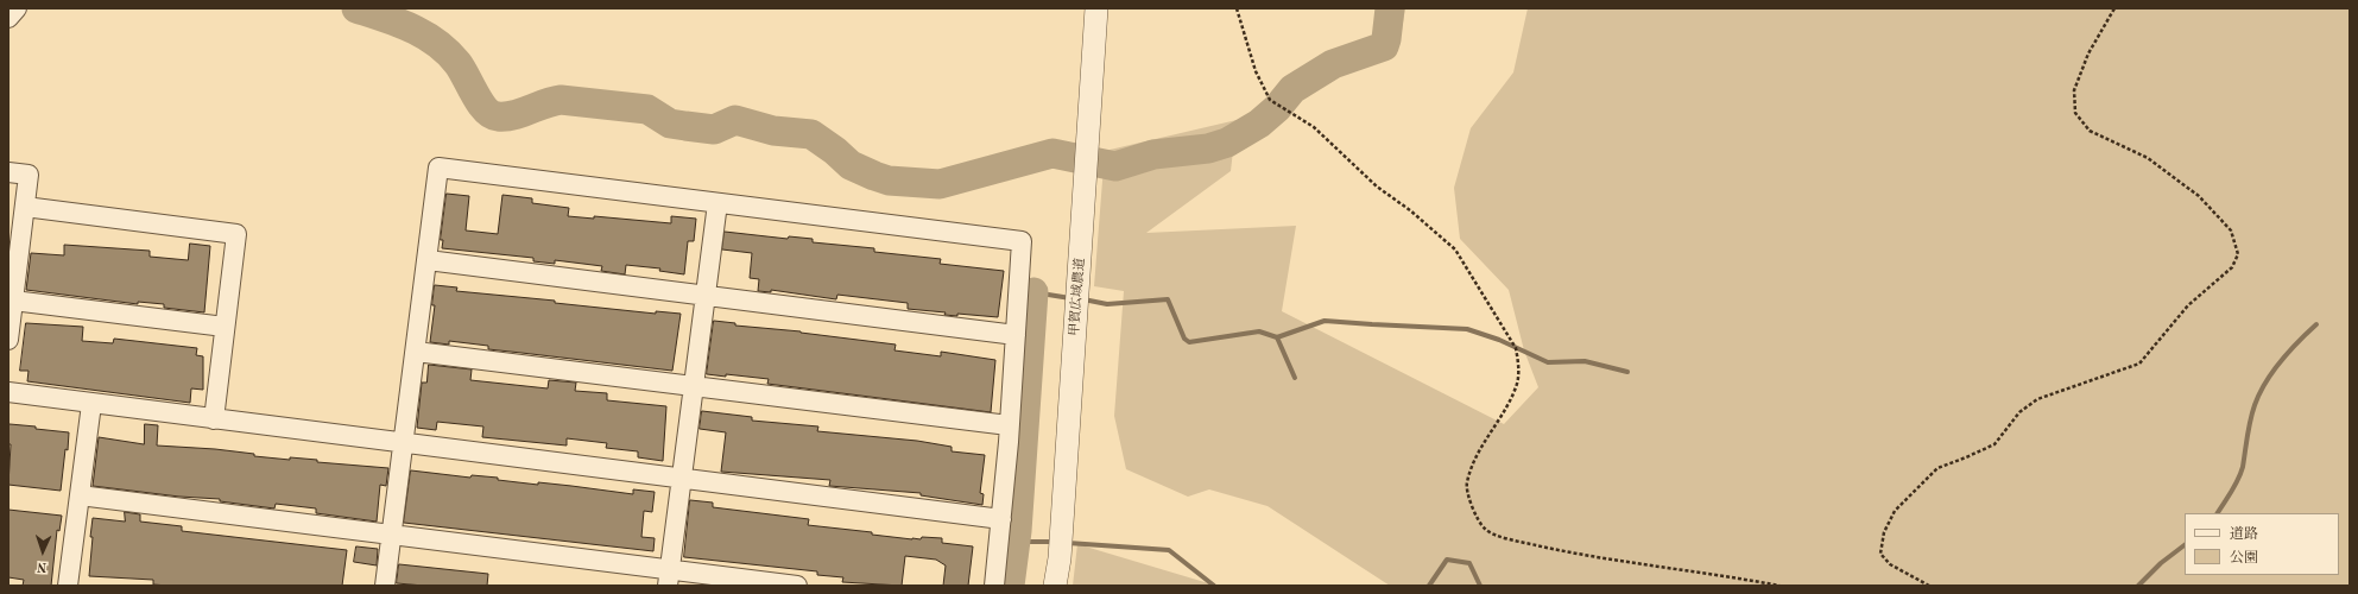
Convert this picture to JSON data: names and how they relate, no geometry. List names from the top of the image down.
{
  "streets": {
    "street": ["甲賀広域農道"]
  },
  "legend": ["道路", "公園"],
  "north": "bottom"
}
